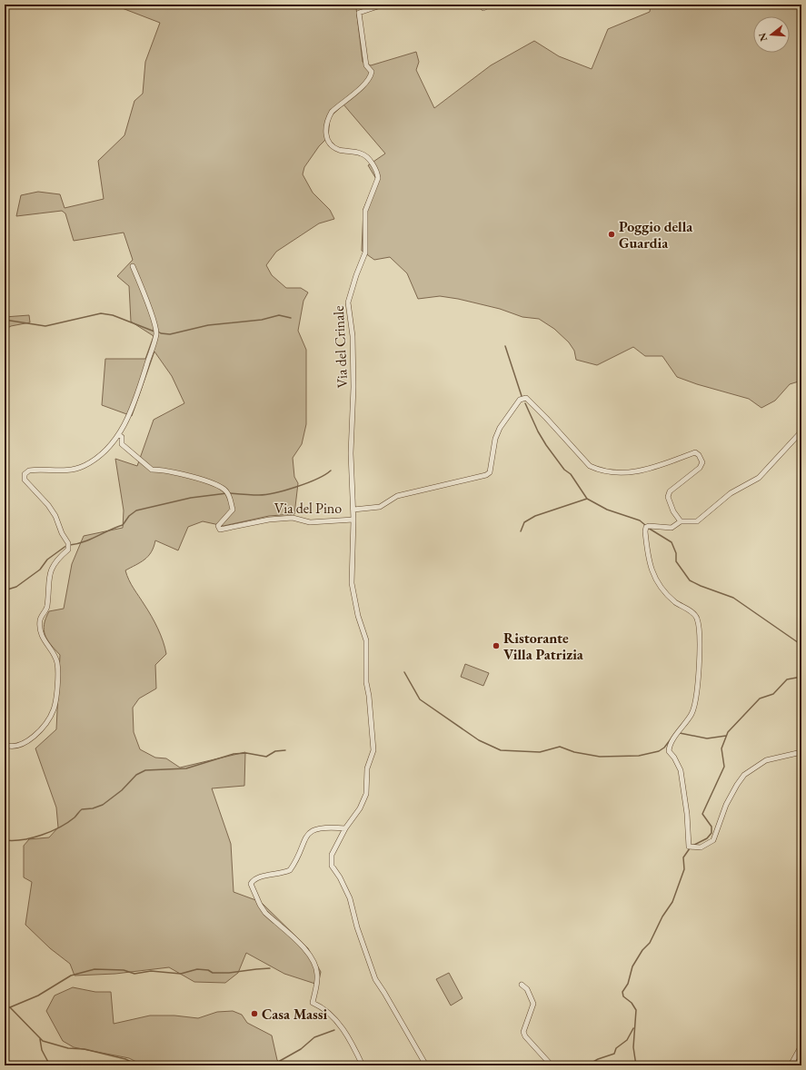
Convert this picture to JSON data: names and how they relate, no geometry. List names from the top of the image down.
{
  "streets": {
    "street": ["Via del Crinale", "Via del Pino"]
  },
  "crossings": [
    ["Via del Crinale", "Via del Pino"]
  ],
  "places": ["Poggio della Guardia", "Ristorante Villa Patrizia", "Casa Massi"],
  "north": "left"
}
